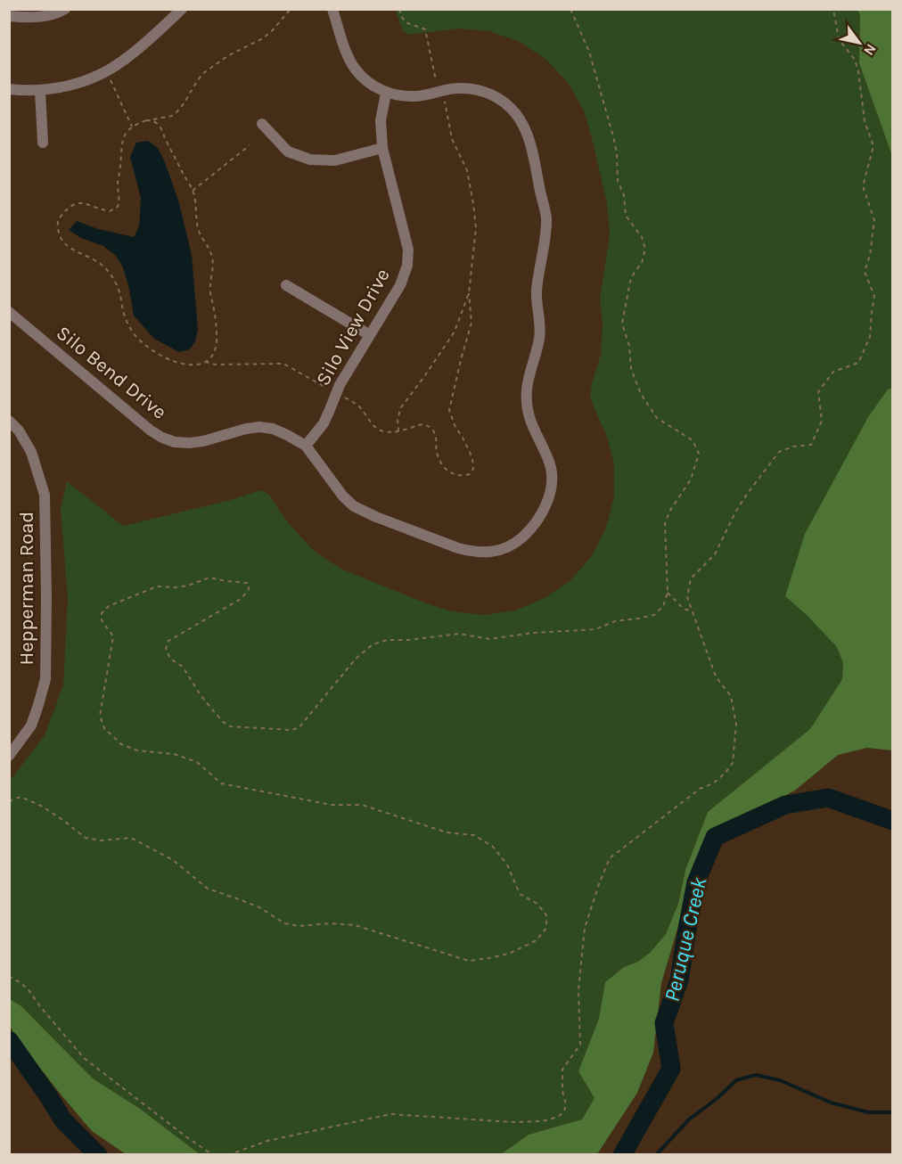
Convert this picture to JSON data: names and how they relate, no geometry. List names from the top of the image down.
{
  "streets": {
    "street": ["Silo View Drive", "Silo Bend Drive", "Hepperman Road"]
  },
  "crossings": [
    ["Silo View Drive", "Silo Bend Drive"]
  ],
  "water": ["Peruque Creek"],
  "north": "bottom right"
}
